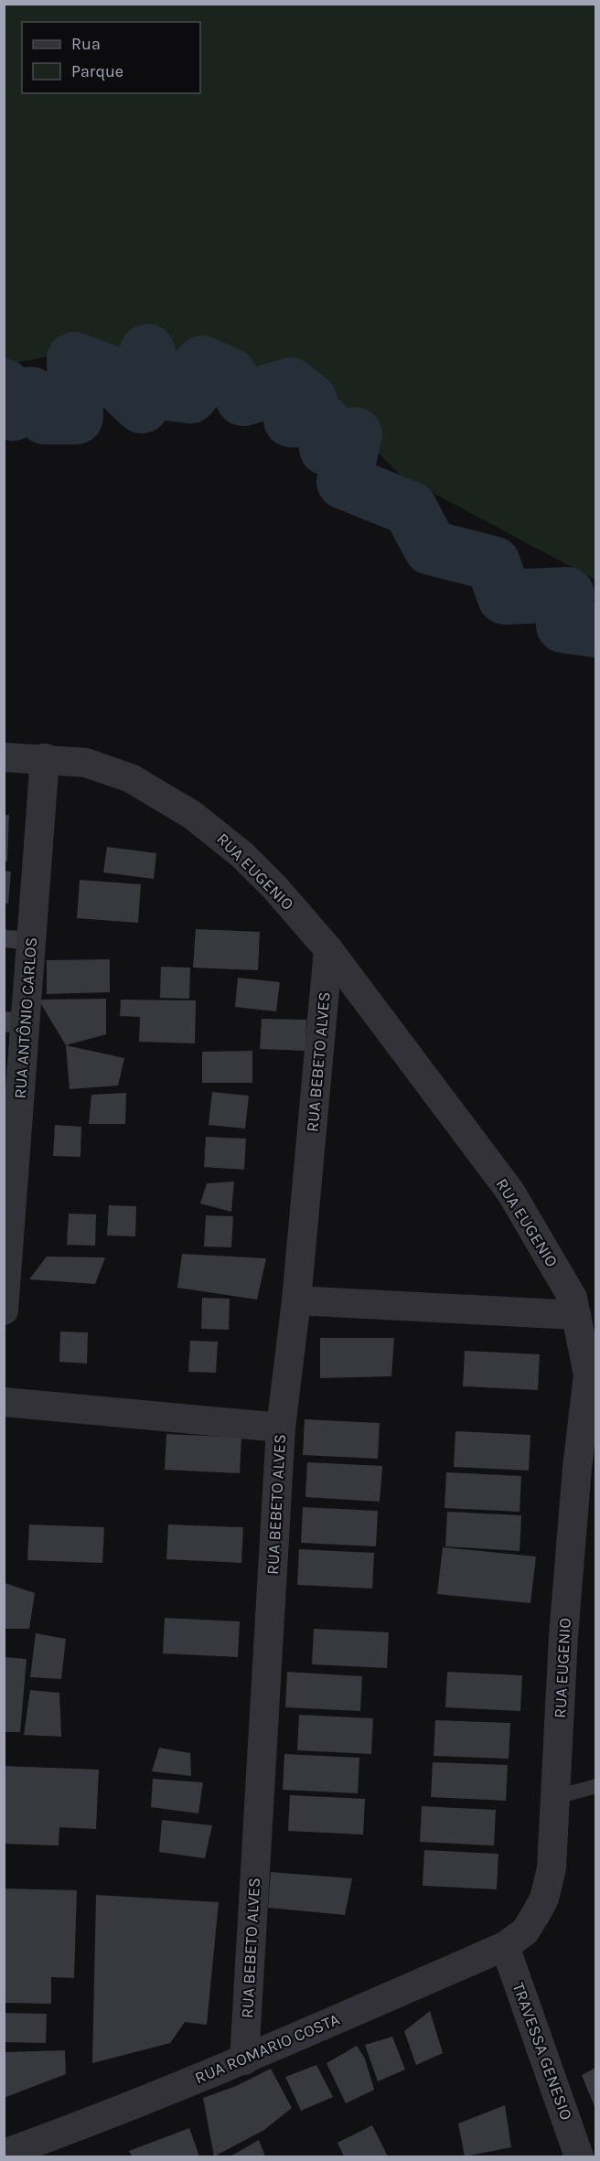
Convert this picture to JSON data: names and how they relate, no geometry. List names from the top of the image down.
{
  "streets": {
    "street": [
      "RUA EUGENIO",
      "RUA ANTÔNIO CARLOS",
      "RUA BEBETO ALVES",
      "RUA ROMARIO COSTA",
      "TRAVESSA GENESIO"
    ]
  },
  "crossings": [
    ["RUA EUGENIO", "RUA ANTÔNIO CARLOS"],
    ["RUA EUGENIO", "RUA BEBETO ALVES"],
    ["RUA EUGENIO", "RUA ROMARIO COSTA"],
    ["RUA EUGENIO", "TRAVESSA GENESIO"],
    ["RUA BEBETO ALVES", "RUA ROMARIO COSTA"],
    ["RUA ROMARIO COSTA", "TRAVESSA GENESIO"]
  ],
  "legend": ["Rua", "Parque"]
}
